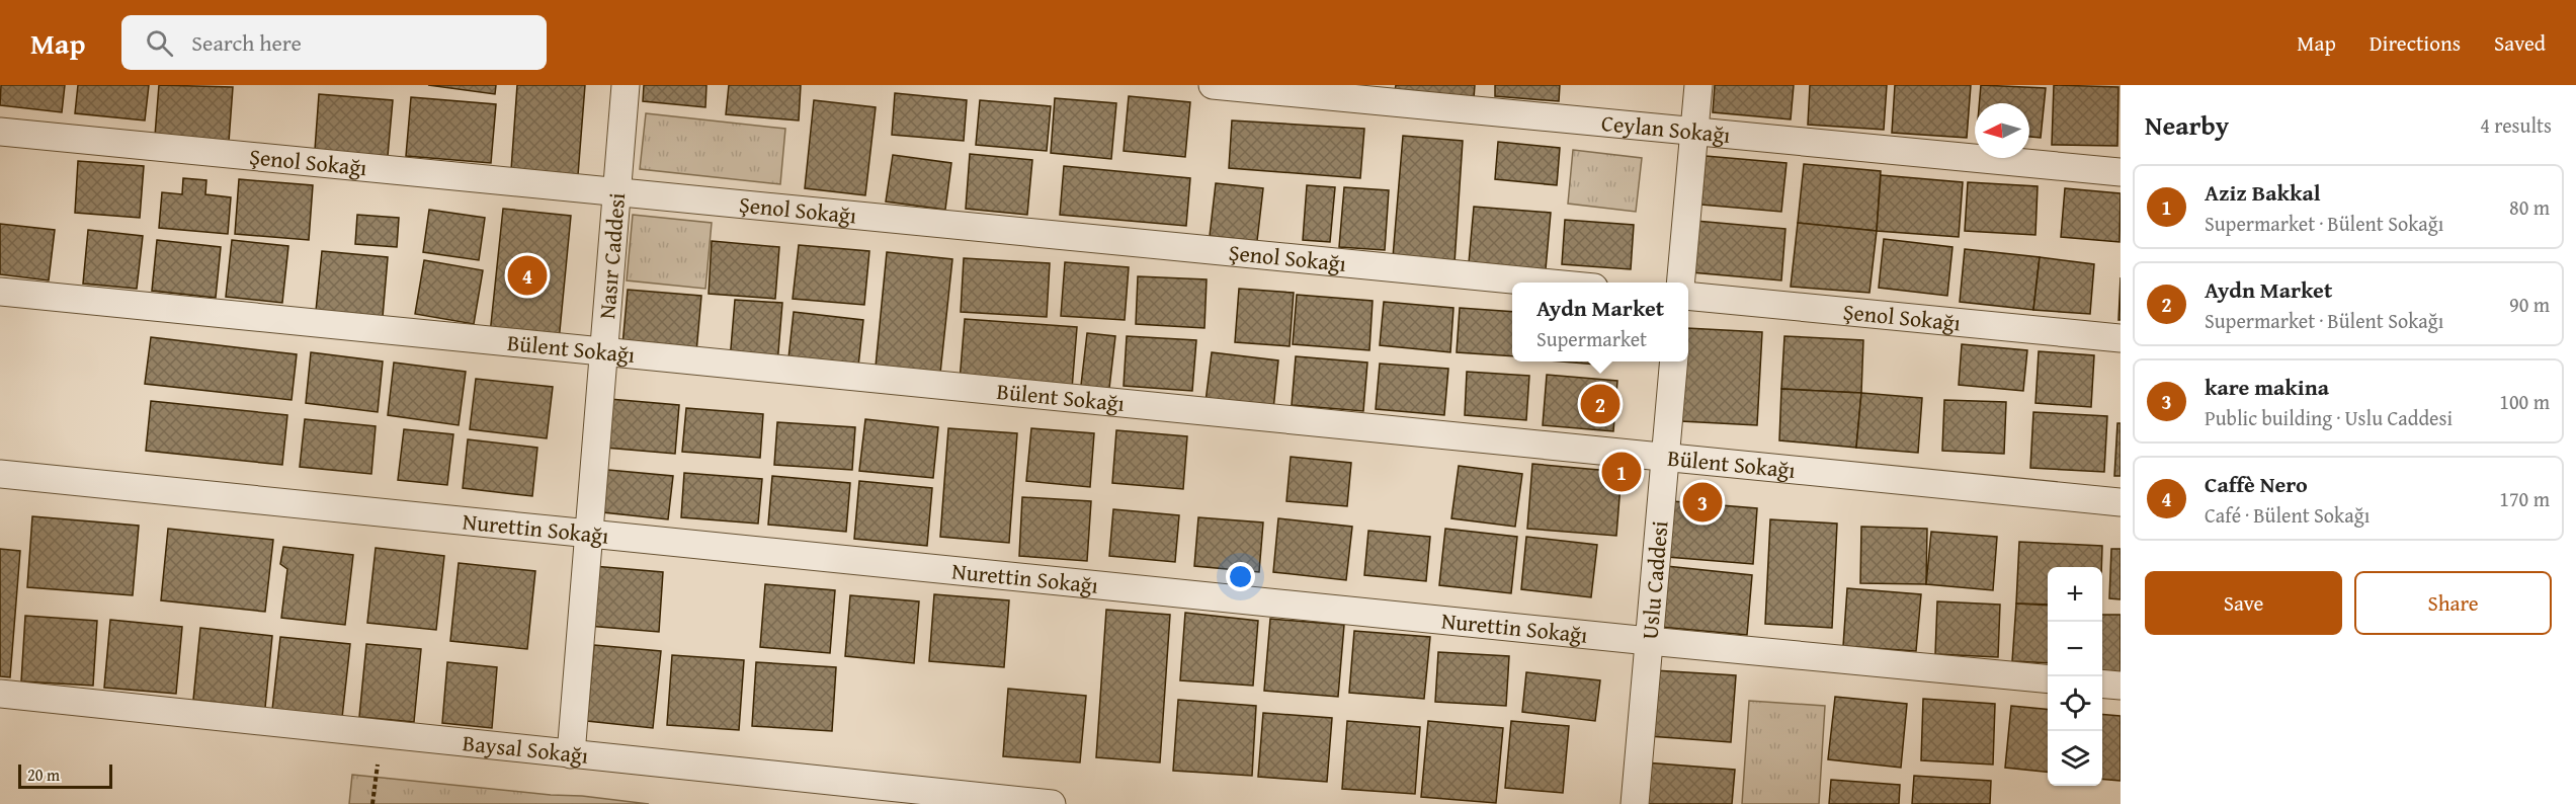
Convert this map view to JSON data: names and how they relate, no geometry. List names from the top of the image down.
{
  "streets": {
    "street": [
      "Ceylan Sokağı",
      "Şenol Sokağı",
      "Nasır Caddesi",
      "Bülent Sokağı",
      "Nurettin Sokağı",
      "Uslu Caddesi",
      "Baysal Sokağı"
    ]
  },
  "crossings": [
    ["Şenol Sokağı", "Nasır Caddesi"],
    ["Nasır Caddesi", "Bülent Sokağı"],
    ["Nasır Caddesi", "Nurettin Sokağı"],
    ["Nasır Caddesi", "Baysal Sokağı"],
    ["Bülent Sokağı", "Uslu Caddesi"],
    ["Nurettin Sokağı", "Uslu Caddesi"]
  ],
  "scale_bar": "20 m",
  "north": "left",
  "page": {
    "header": "Map",
    "search": "Search here",
    "nav": ["Map", "Directions", "Saved"],
    "heading": ["Nearby", "4 results"],
    "list": [
      {
        "mark": "1",
        "name": "Aziz Bakkal",
        "note": "Supermarket · Bülent Sokağı",
        "value": "80 m"
      },
      {
        "mark": "2",
        "name": "Aydn Market",
        "note": "Supermarket · Bülent Sokağı",
        "value": "90 m"
      },
      {
        "mark": "3",
        "name": "kare makina",
        "note": "Public building · Uslu Caddesi",
        "value": "100 m"
      },
      {
        "mark": "4",
        "name": "Caffè Nero",
        "note": "Café · Bülent Sokağı",
        "value": "170 m"
      }
    ],
    "pins": [
      "4",
      "2",
      "1",
      "3"
    ],
    "popup": ["Aydn Market", "Supermarket"],
    "buttons": ["Save", "Share"],
    "map_buttons": ["+", "−"],
    "scale": "20 m"
  }
}
